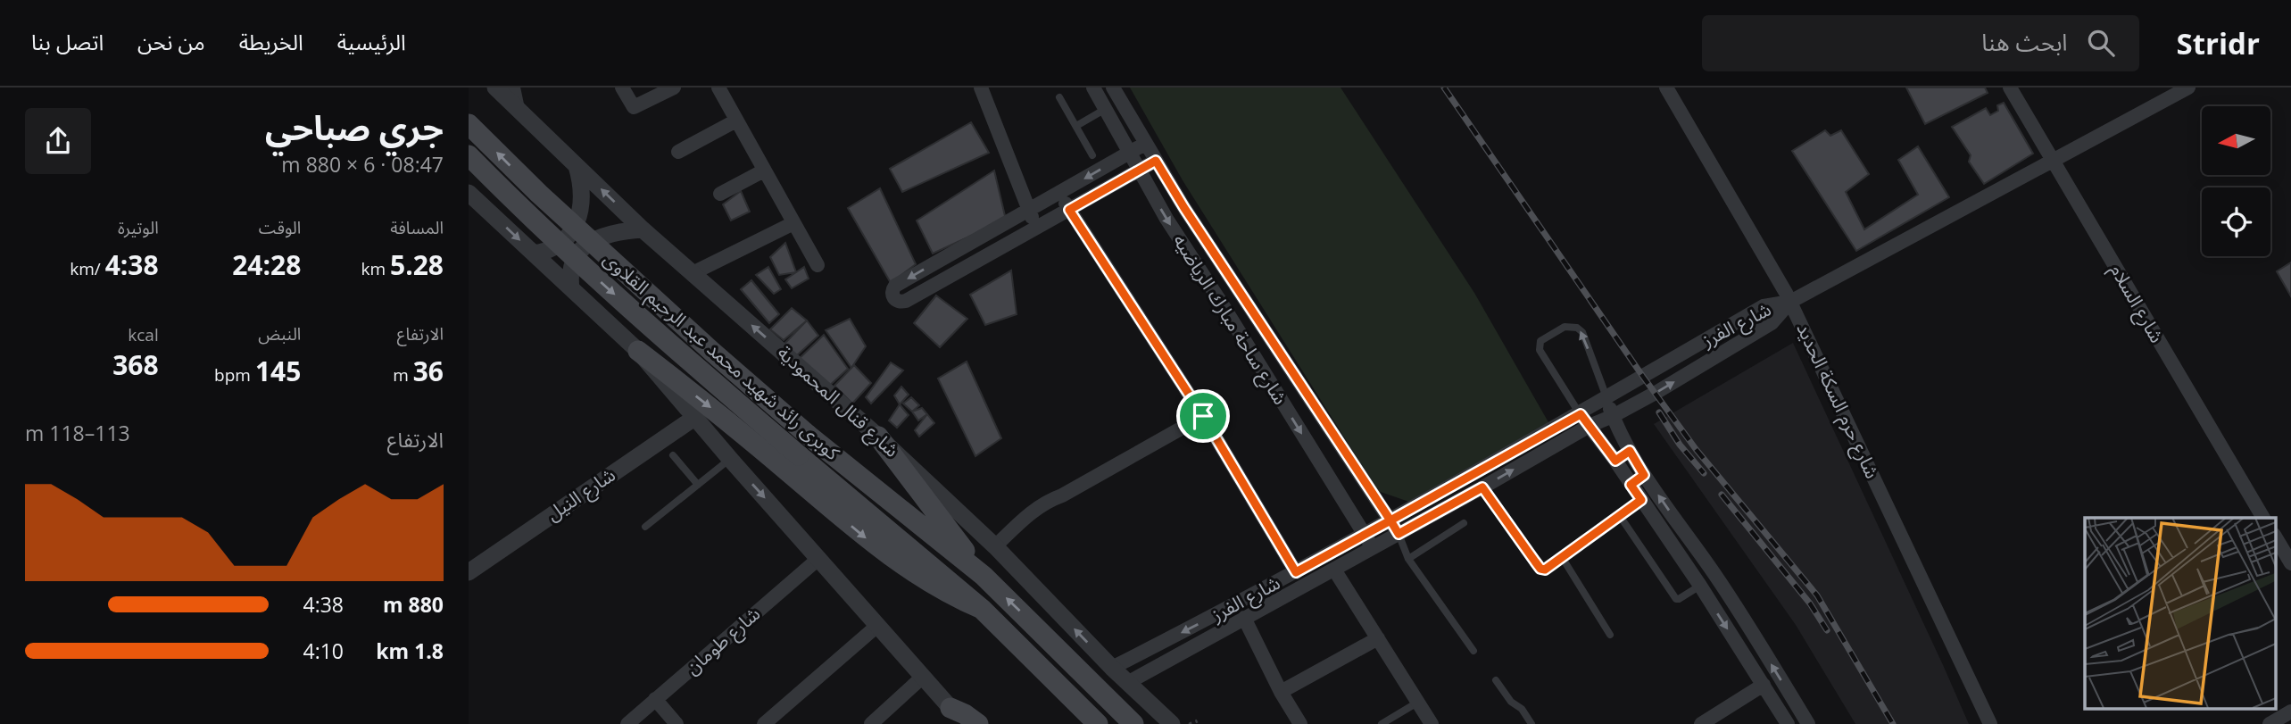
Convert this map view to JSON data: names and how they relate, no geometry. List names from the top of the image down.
{
  "streets": {
    "main road": ["كوبرى رائد شهيد محمد عبد الرحيم القلاوى"],
    "street": [
      "شارع السلام",
      "شارع ساحة مبارك الرياضيه",
      "شارع الفرز",
      "شارع حرم السكة الحديد",
      "شارع قنال المحمودية",
      "شارع النيل",
      "شارع طومان"
    ]
  },
  "crossings": [
    ["شارع ساحة مبارك الرياضيه", "شارع الفرز"],
    ["شارع الفرز", "شارع حرم السكة الحديد"],
    ["شارع الفرز", "شارع قنال المحمودية"]
  ],
  "north": "left",
  "page": {
    "header": "Stridr",
    "search": "ابحث هنا",
    "nav": [
      "الرئيسية",
      "الخريطة",
      "من نحن",
      "اتصل بنا"
    ],
    "heading": ["جري صباحي", "08:47 · 6 × 880 m"],
    "stats": [
      ["المسافة", "5.28 km"],
      ["الوقت", "24:28"],
      ["الوتيرة", "4:38 /km"],
      ["الارتفاع", "36 m"],
      ["النبض", "145 bpm"],
      ["kcal", "368"]
    ],
    "chart": ["الارتفاع", "113–118 m"],
    "list": [
      {
        "name": "880 m",
        "note": "4:38"
      },
      {
        "name": "1.8 km",
        "note": "4:10"
      }
    ]
  }
}
